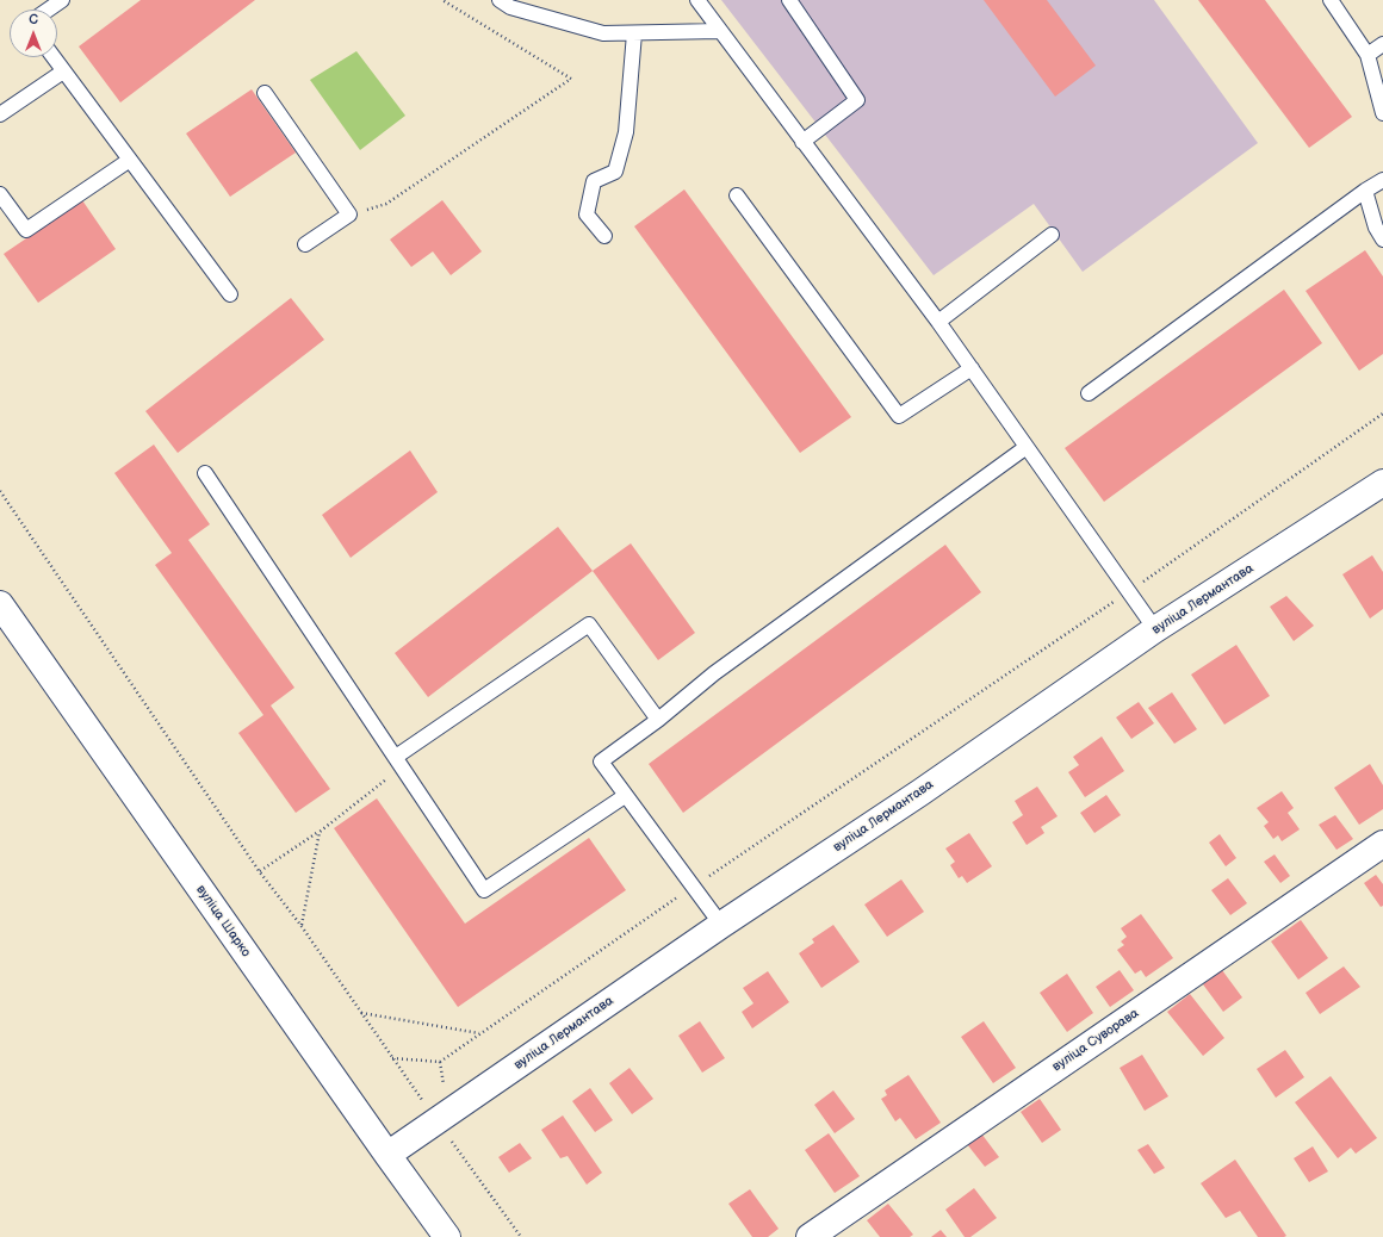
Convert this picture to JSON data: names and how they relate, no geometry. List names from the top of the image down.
{
  "streets": {
    "street": ["вуліца Лермантава", "вуліца Шарко", "вуліца Суворава"]
  },
  "crossings": [
    ["вуліца Лермантава", "вуліца Шарко"]
  ],
  "north": "top"
}
